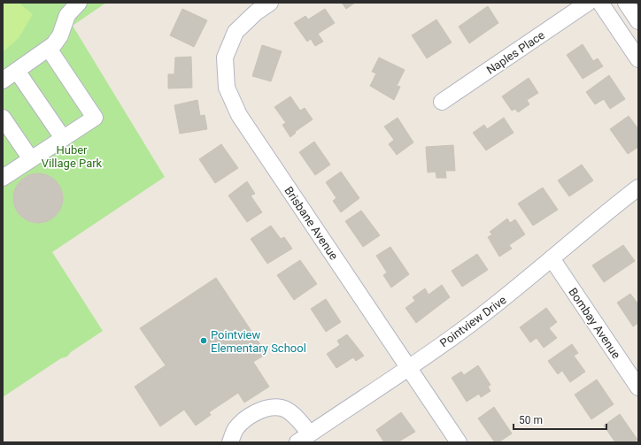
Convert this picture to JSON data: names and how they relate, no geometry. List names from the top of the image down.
{
  "streets": {
    "street": [
      "Naples Place",
      "Brisbane Avenue",
      "Pointview Drive",
      "Bombay Avenue"
    ]
  },
  "crossings": [
    ["Brisbane Avenue", "Pointview Drive"],
    ["Pointview Drive", "Bombay Avenue"]
  ],
  "parks": ["Huber Village Park"],
  "places": ["Pointview Elementary School"],
  "scale_bar": "50 m"
}
